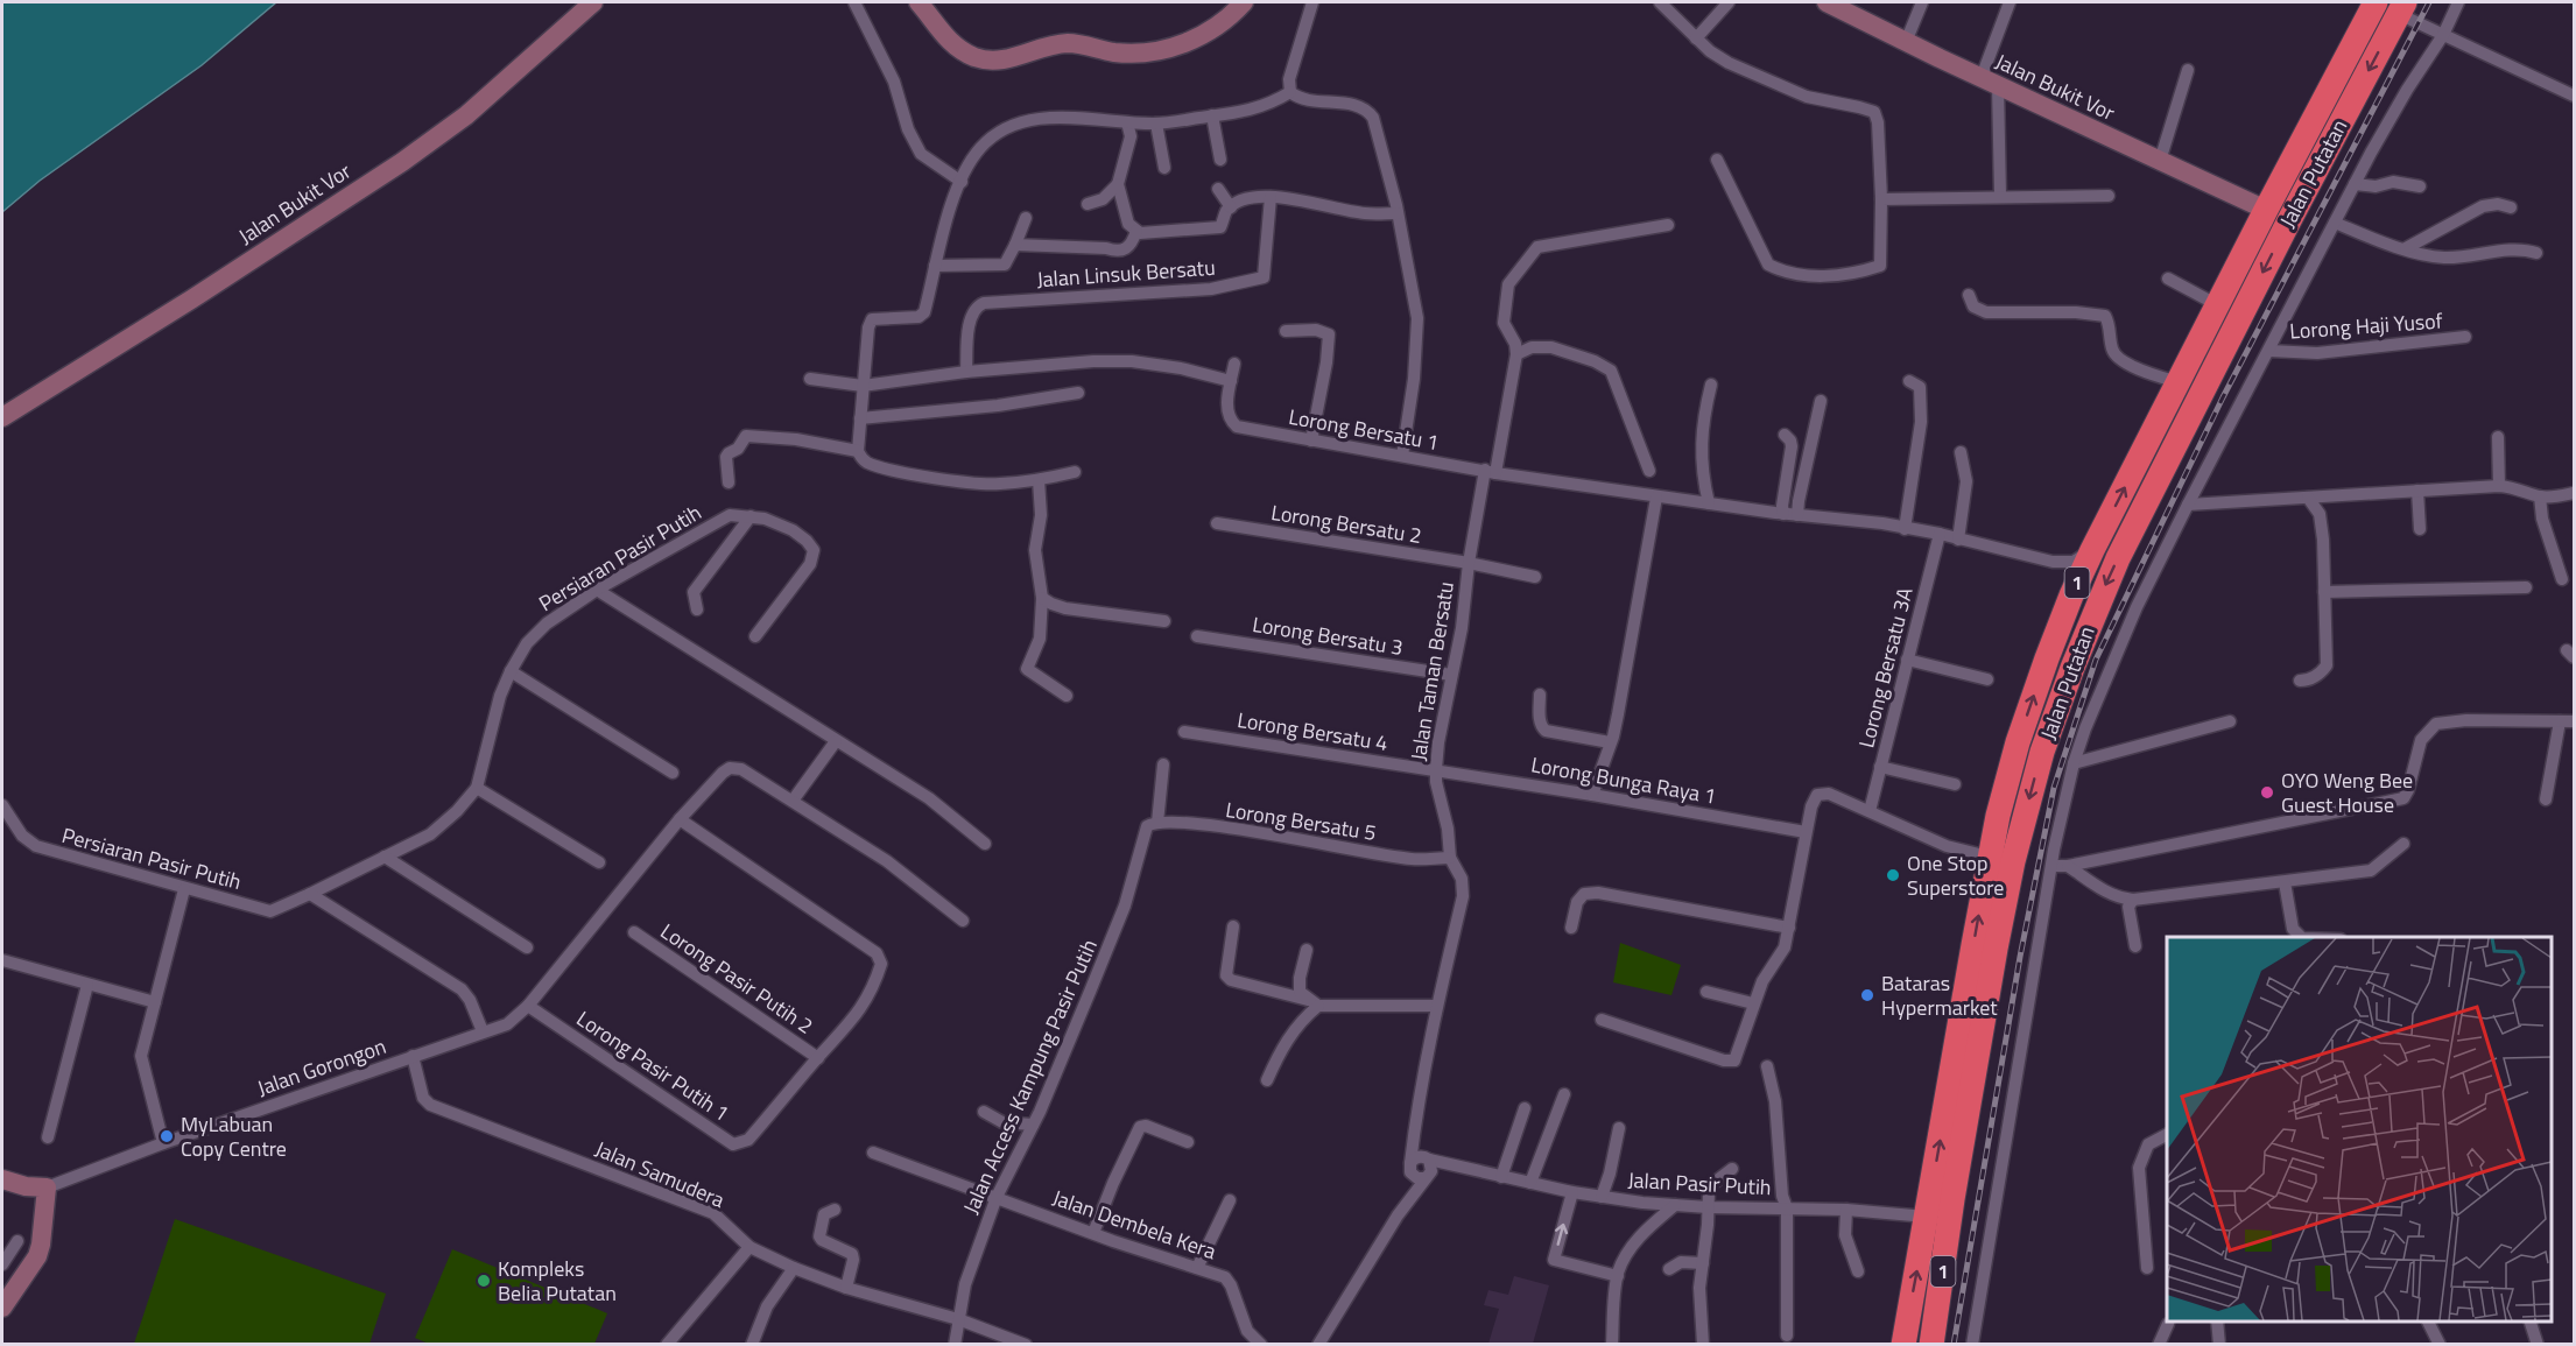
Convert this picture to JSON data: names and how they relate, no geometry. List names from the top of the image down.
{
  "streets": {
    "highway": ["Jalan Putatan", "1"],
    "street": [
      "Jalan Bukit Vor",
      "Jalan Linsuk Bersatu",
      "Lorong Haji Yusof",
      "Lorong Bersatu 1",
      "Lorong Bersatu 2",
      "Persiaran Pasir Putih",
      "Lorong Bersatu 3",
      "Lorong Bersatu 3A",
      "Jalan Taman Bersatu",
      "Lorong Bersatu 4",
      "Lorong Bunga Raya 1",
      "Lorong Bersatu 5",
      "Lorong Pasir Putih 2",
      "Lorong Pasir Putih 1",
      "Jalan Gorongon",
      "Jalan Access Kampung Pasir Putih",
      "Jalan Samudera",
      "Jalan Pasir Putih",
      "Jalan Dembela Kera"
    ]
  },
  "crossings": [
    ["Jalan Bukit Vor", "Jalan Putatan"],
    ["Jalan Putatan", "Jalan Pasir Putih"],
    ["Lorong Bersatu 1", "Lorong Bersatu 3A"],
    ["Lorong Bersatu 1", "Jalan Taman Bersatu"],
    ["Lorong Bersatu 2", "Jalan Taman Bersatu"],
    ["Lorong Bersatu 3", "Jalan Taman Bersatu"],
    ["Jalan Taman Bersatu", "Lorong Bersatu 4"],
    ["Jalan Taman Bersatu", "Lorong Bunga Raya 1"],
    ["Jalan Taman Bersatu", "Lorong Bersatu 5"],
    ["Jalan Taman Bersatu", "Jalan Pasir Putih"],
    ["Lorong Bersatu 4", "Lorong Bunga Raya 1"],
    ["Lorong Bersatu 5", "Jalan Access Kampung Pasir Putih"],
    ["Lorong Pasir Putih 2", "Lorong Pasir Putih 1"],
    ["Lorong Pasir Putih 1", "Jalan Gorongon"],
    ["Jalan Gorongon", "Jalan Samudera"],
    ["Jalan Access Kampung Pasir Putih", "Jalan Samudera"],
    ["Jalan Access Kampung Pasir Putih", "Jalan Dembela Kera"]
  ],
  "places": [
    "OYO Weng Bee Guest House",
    "One Stop Superstore",
    "Bataras Hypermarket",
    "MyLabuan Copy Centre",
    "Kompleks Belia Putatan"
  ]
}
